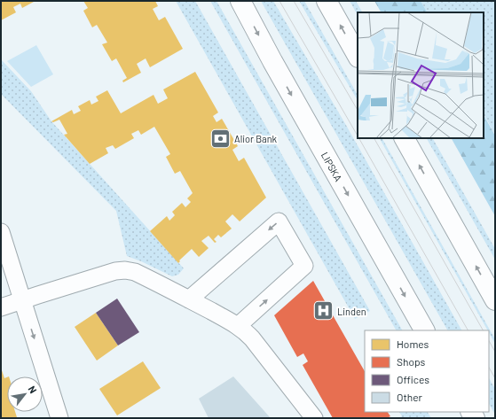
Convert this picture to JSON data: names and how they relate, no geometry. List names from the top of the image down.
{
  "streets": {
    "main road": ["LIPSKA"]
  },
  "places": {
    "bank": ["Alior Bank"],
    "hospital": ["Linden"]
  },
  "legend": [
    "Homes",
    "Shops",
    "Offices",
    "Other"
  ],
  "north": "top right"
}
